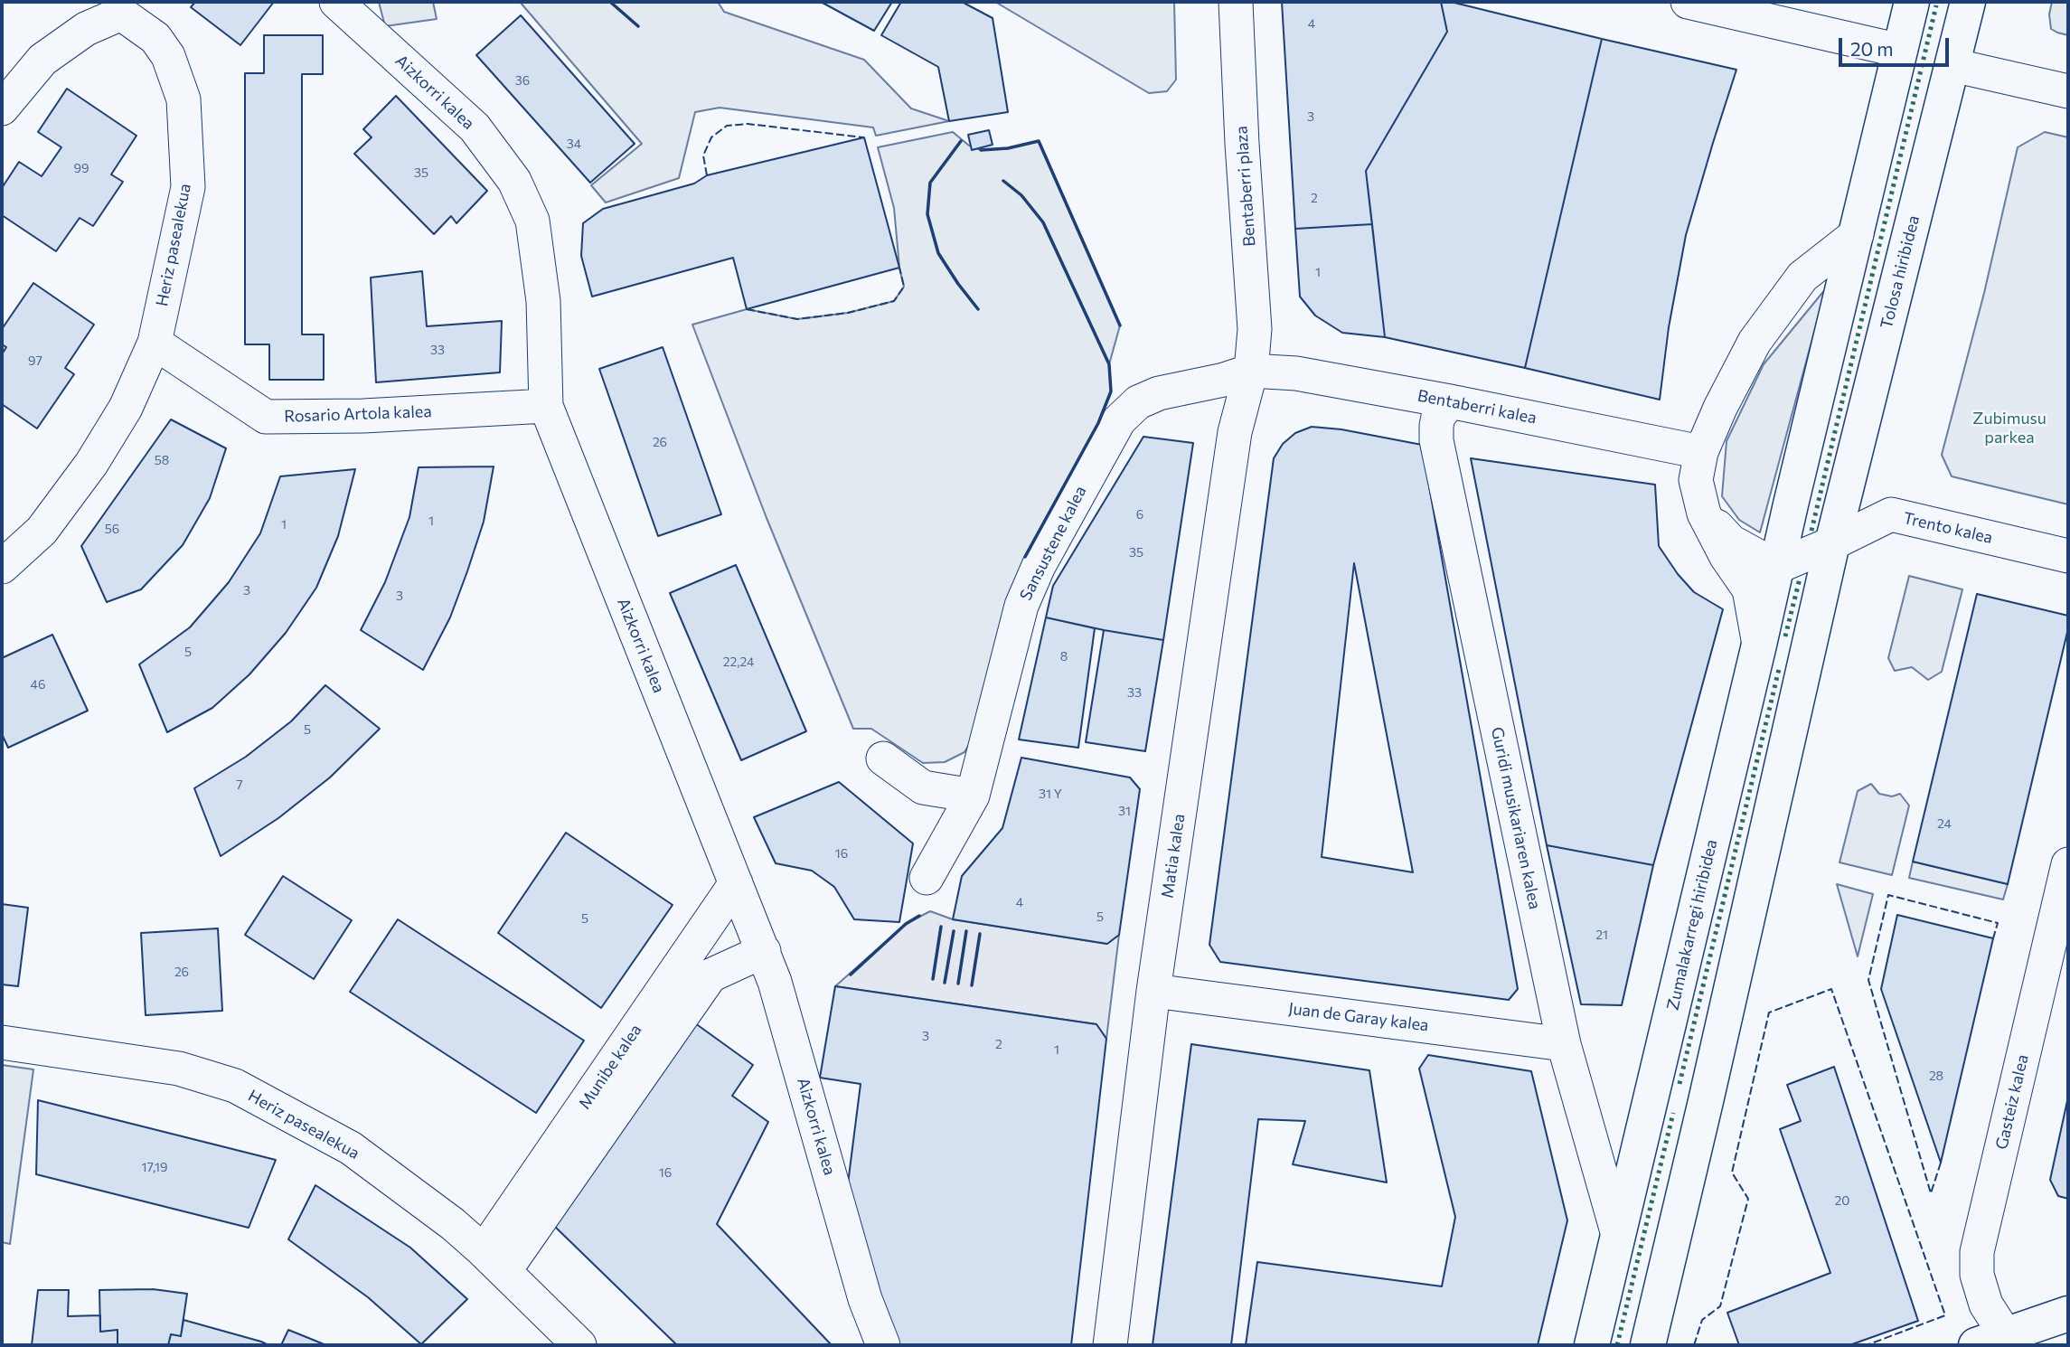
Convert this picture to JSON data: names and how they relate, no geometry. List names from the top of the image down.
{
  "streets": {
    "main road": ["Tolosa hiribidea", "Zumalakarregi hiribidea"],
    "street": [
      "Aizkorri kalea",
      "Bentaberri plaza",
      "Heriz pasealekua",
      "Bentaberri kalea",
      "Rosario Artola kalea",
      "Trento kalea",
      "Sansustene kalea",
      "Guridi musikariaren kalea",
      "Matia kalea",
      "Juan de Garay kalea",
      "Munibe kalea",
      "Gasteiz kalea"
    ]
  },
  "crossings": [
    ["Aizkorri kalea", "Rosario Artola kalea"],
    ["Aizkorri kalea", "Munibe kalea"],
    ["Bentaberri plaza", "Bentaberri kalea"],
    ["Bentaberri plaza", "Sansustene kalea"],
    ["Bentaberri plaza", "Matia kalea"],
    ["Heriz pasealekua", "Rosario Artola kalea"],
    ["Heriz pasealekua", "Munibe kalea"],
    ["Tolosa hiribidea", "Trento kalea"],
    ["Bentaberri kalea", "Sansustene kalea"],
    ["Bentaberri kalea", "Guridi musikariaren kalea"],
    ["Bentaberri kalea", "Matia kalea"],
    ["Trento kalea", "Zumalakarregi hiribidea"],
    ["Sansustene kalea", "Matia kalea"],
    ["Guridi musikariaren kalea", "Zumalakarregi hiribidea"],
    ["Guridi musikariaren kalea", "Juan de Garay kalea"],
    ["Matia kalea", "Juan de Garay kalea"]
  ],
  "parks": ["Zubimusu parkea"],
  "house_numbers": [
    "4",
    "36",
    "3",
    "34",
    "99",
    "35",
    "2",
    "1",
    "33",
    "97",
    "26",
    "58",
    "6",
    "1",
    "1",
    "56",
    "35",
    "3",
    "3",
    "5",
    "8",
    "22,24",
    "46",
    "33",
    "5",
    "7",
    "31 Y",
    "31",
    "24",
    "16",
    "4",
    "5",
    "5",
    "21",
    "26",
    "3",
    "2",
    "1",
    "28",
    "17,19",
    "16",
    "20"
  ],
  "scale_bar": "20 m"
}
